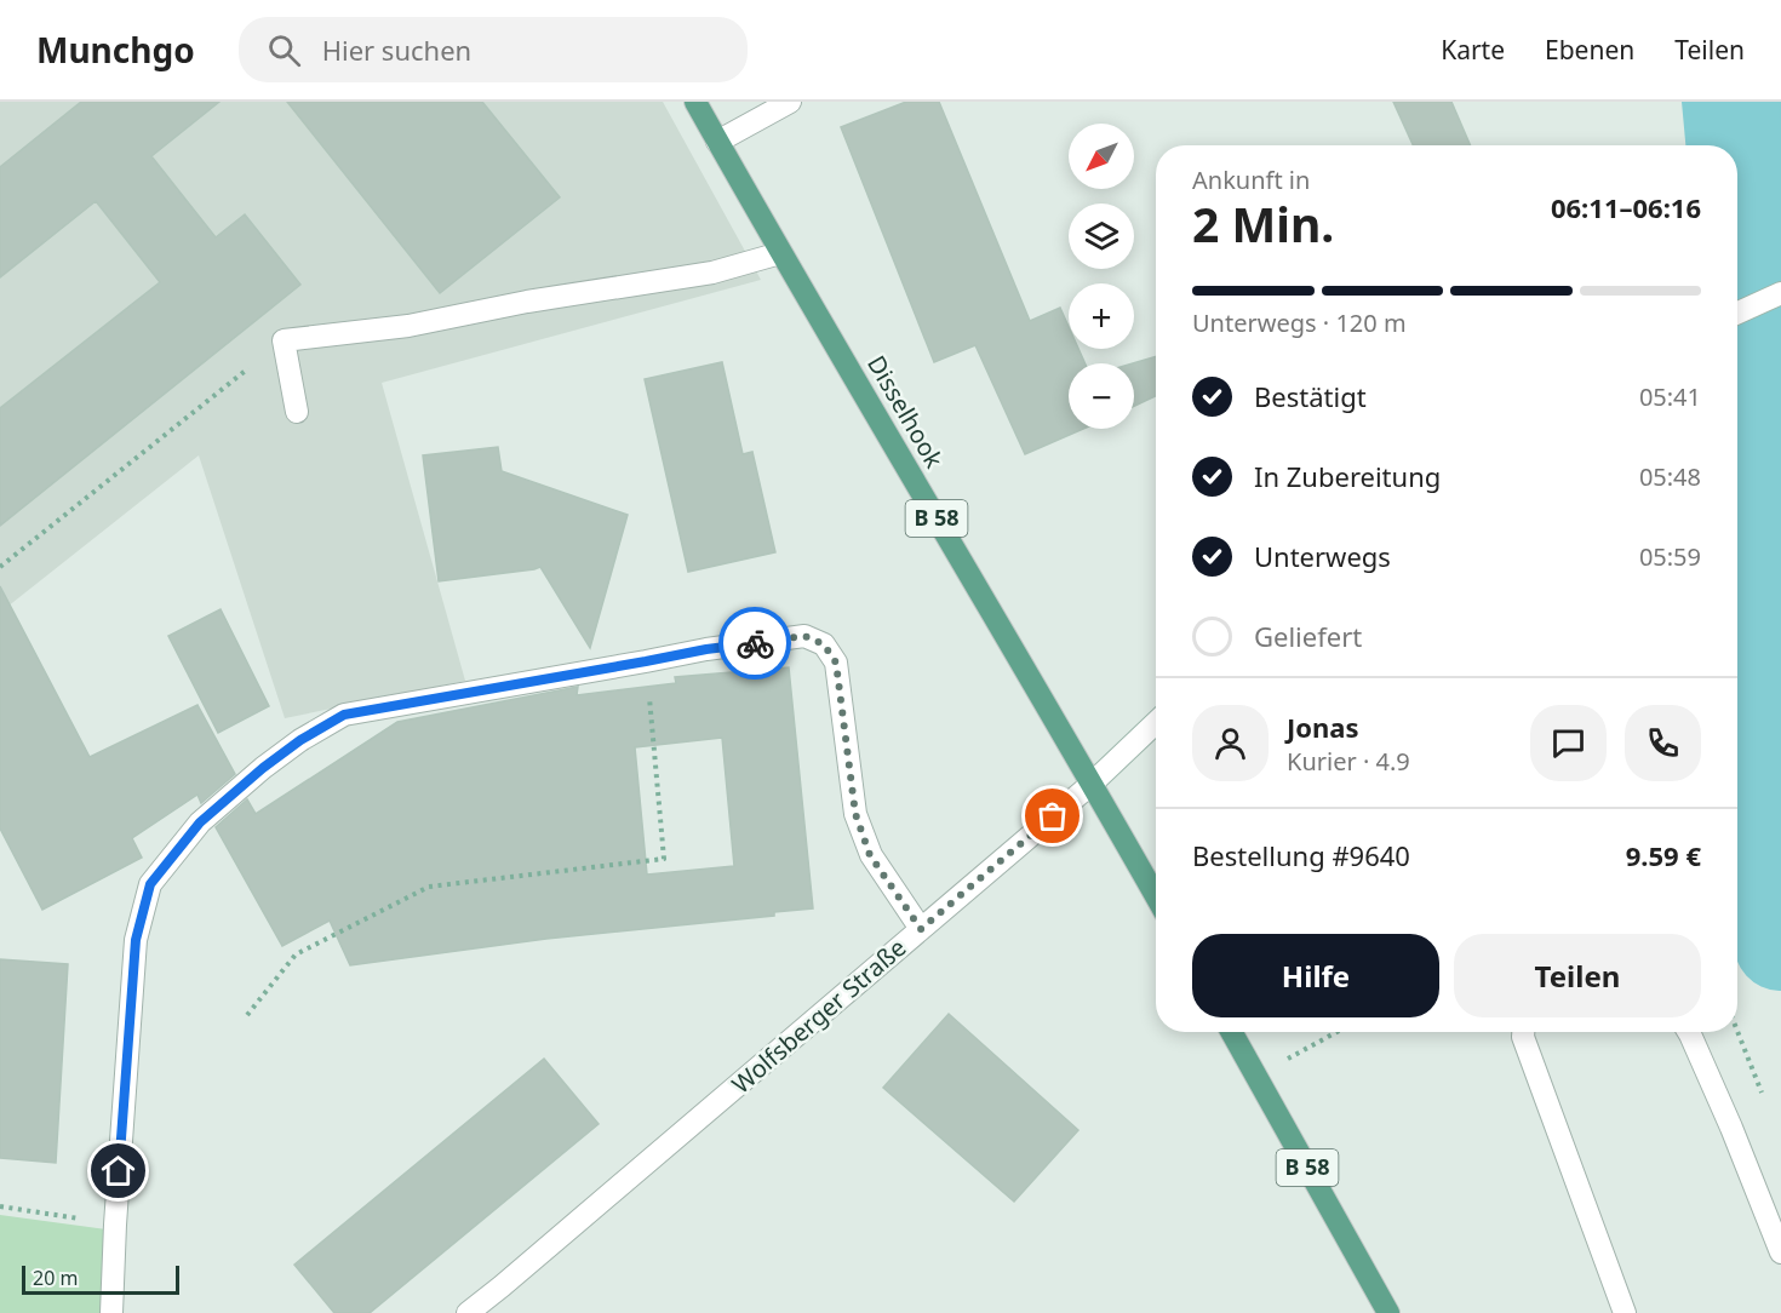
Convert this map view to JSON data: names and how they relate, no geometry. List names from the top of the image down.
{
  "streets": {
    "main road": ["Disselhook", "B 58"],
    "street": ["Wolfsberger Straße"]
  },
  "crossings": [
    ["Disselhook", "B 58"],
    ["Disselhook", "Wolfsberger Straße"],
    ["B 58", "Wolfsberger Straße"]
  ],
  "scale_bar": "20 m",
  "north": "bottom left",
  "page": {
    "header": "Munchgo",
    "search": "Hier suchen",
    "nav": ["Karte", "Ebenen", "Teilen"],
    "map_buttons": ["+", "−"],
    "heading": ["2 Min.", "Ankunft in", "06:11–06:16"],
    "panel": [
      "Jonas",
      "Kurier · 4.9",
      "Bestellung #9640",
      "9.59 €"
    ],
    "bar": "Unterwegs · 120 m",
    "list": [
      ["Bestätigt", "05:41"],
      ["In Zubereitung", "05:48"],
      ["Unterwegs", "05:59"],
      "Geliefert"
    ],
    "buttons": ["Hilfe", "Teilen"],
    "scale": "20 m"
  }
}
